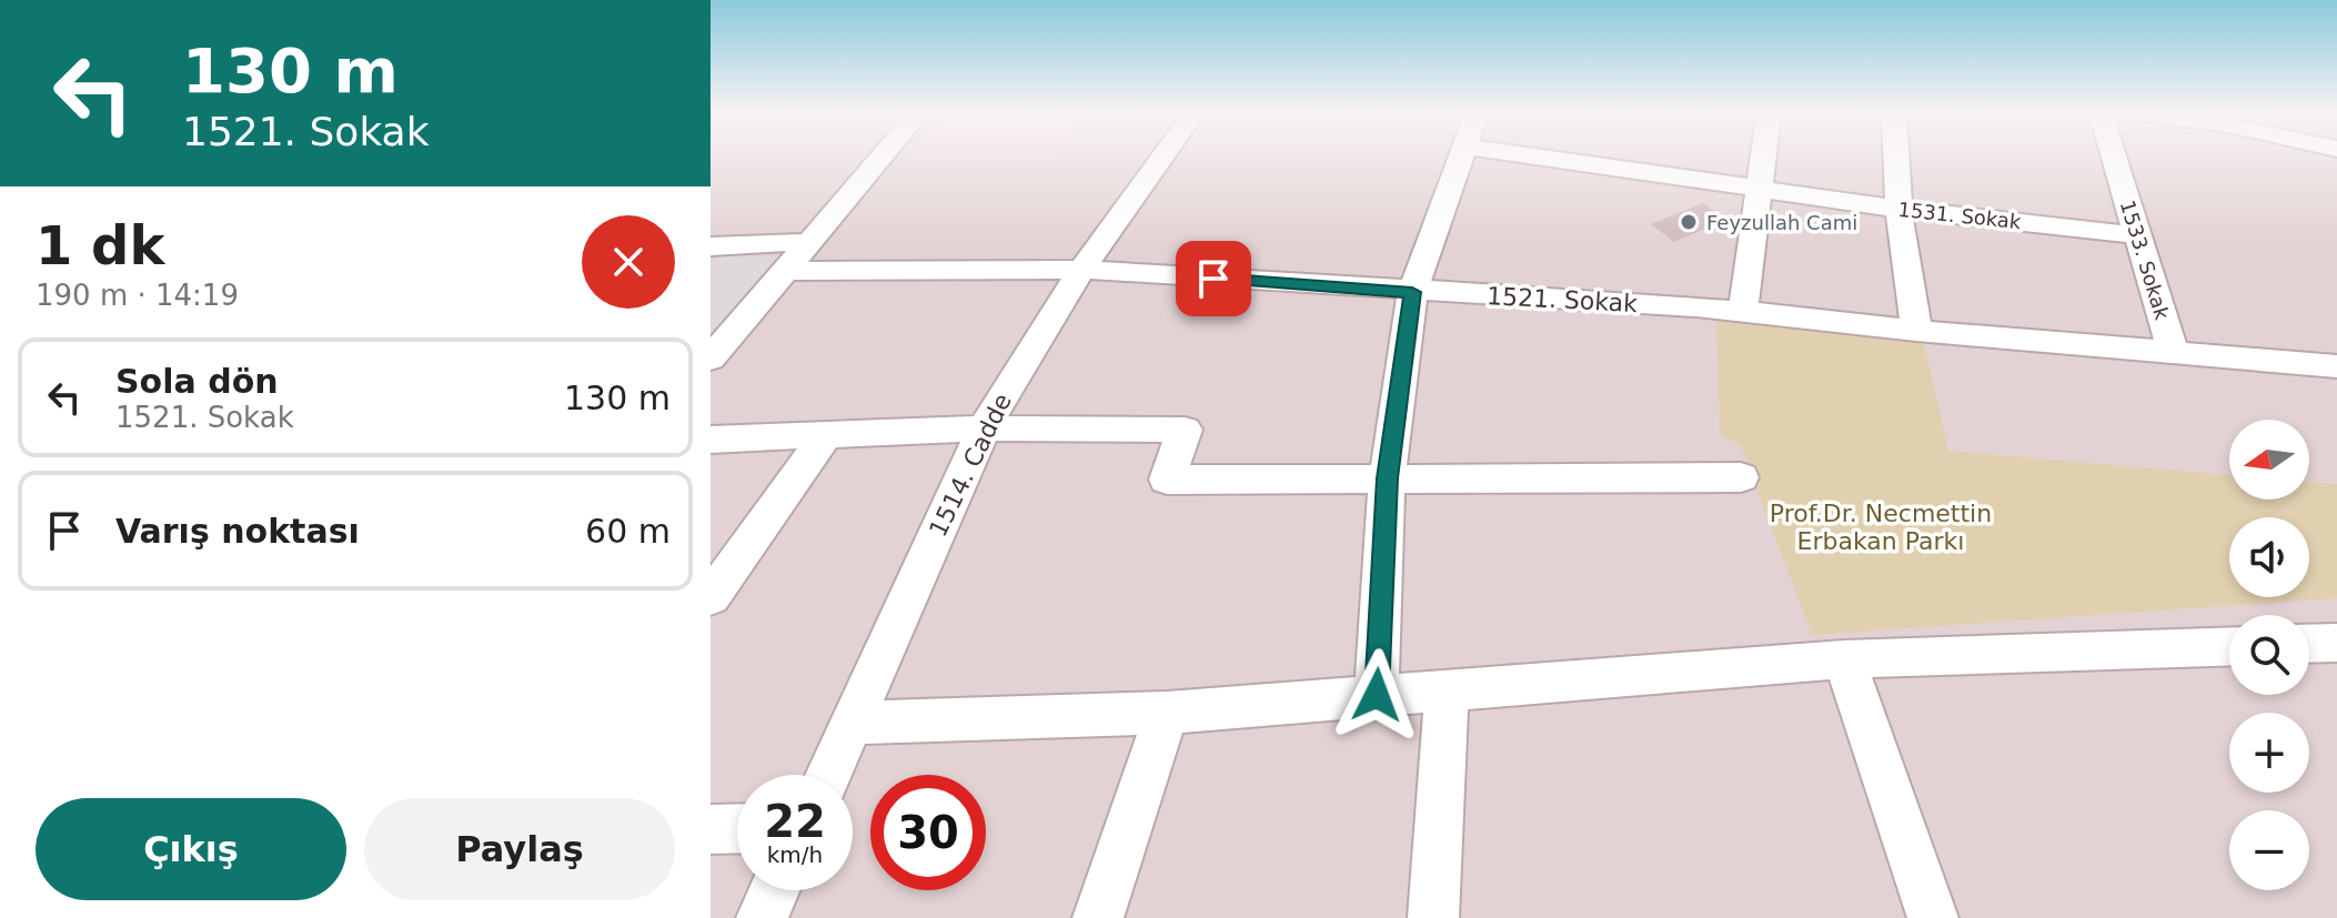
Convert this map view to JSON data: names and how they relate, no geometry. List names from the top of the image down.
{
  "streets": {
    "street": [
      "1531. Sokak",
      "1533. Sokak",
      "1521. Sokak",
      "1514. Cadde"
    ]
  },
  "crossings": [
    ["1531. Sokak", "1533. Sokak"],
    ["1533. Sokak", "1521. Sokak"],
    ["1521. Sokak", "1514. Cadde"]
  ],
  "parks": ["Prof.Dr. Necmettin Erbakan Parkı"],
  "places": ["Feyzullah Cami"],
  "north": "left",
  "page": {
    "turn": ["130 m", "1521. Sokak"],
    "heading": ["1 dk", "190 m · 14:19"],
    "list": [
      {
        "name": "Sola dön",
        "note": "1521. Sokak",
        "value": "130 m"
      },
      {
        "name": "Varış noktası",
        "value": "60 m"
      }
    ],
    "map_buttons": ["+", "−"],
    "speed": "22 km/h",
    "limit": "30",
    "buttons": ["Çıkış", "Paylaş"]
  }
}
